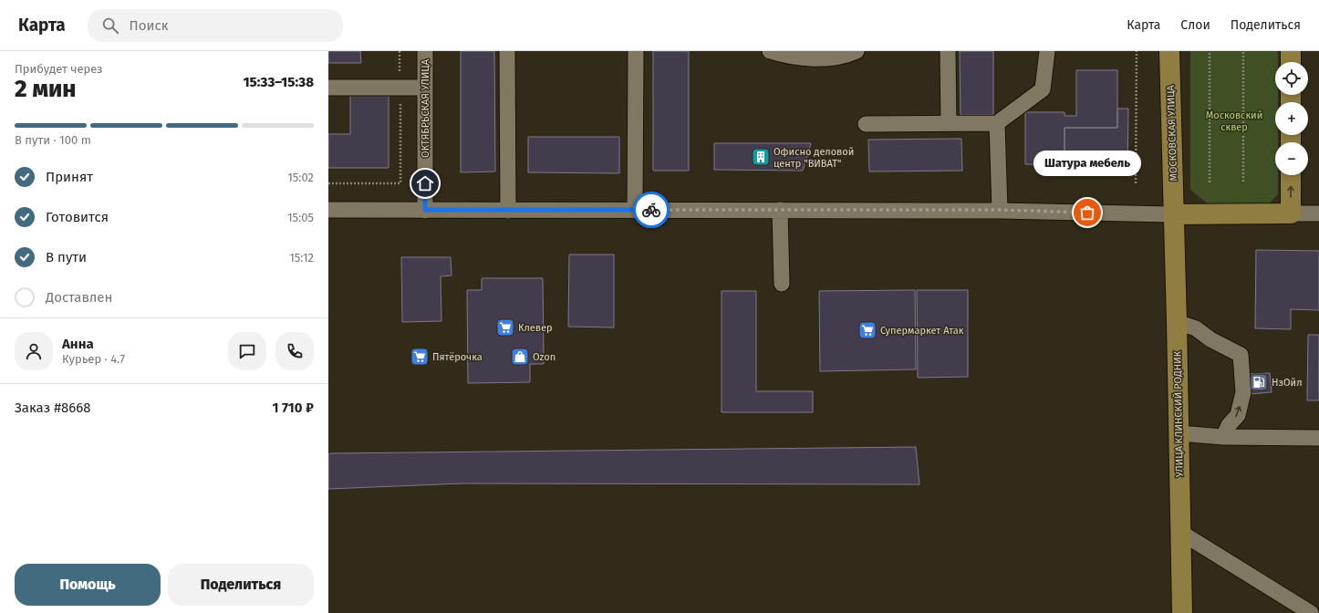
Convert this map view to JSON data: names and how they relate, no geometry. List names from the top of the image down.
{
  "streets": {
    "main road": ["МОСКОВСКАЯ УЛИЦА", "УЛИЦА КЛИНСКИЙ РОДНИК"],
    "street": ["ОКТЯБРЬСКАЯ УЛИЦА"]
  },
  "crossings": [
    ["МОСКОВСКАЯ УЛИЦА", "УЛИЦА КЛИНСКИЙ РОДНИК"]
  ],
  "parks": ["Московский сквер"],
  "places": {
    "building": ["Офисно деловой центр \"ВИВАТ\""],
    "other": ["Шатура мебель"],
    "supermarket": ["Клевер", "Супермаркет Атак", "Пятёрочка"],
    "shop": ["Ozon"],
    "fuel station": ["НзОйл"]
  },
  "page": {
    "header": "Карта",
    "search": "Поиск",
    "nav": ["Карта", "Слои", "Поделиться"],
    "heading": ["2 мин", "Прибудет через", "15:33–15:38"],
    "panel": [
      "Анна",
      "Курьер · 4.7",
      "Заказ #8668",
      "1 710 ₽"
    ],
    "map_buttons": ["+", "−"],
    "bar": "В пути · 100 m",
    "bubble": "Шатура мебель",
    "list": [
      ["Принят", "15:02"],
      ["Готовится", "15:05"],
      ["В пути", "15:12"],
      "Доставлен"
    ],
    "buttons": ["Помощь", "Поделиться"]
  }
}
